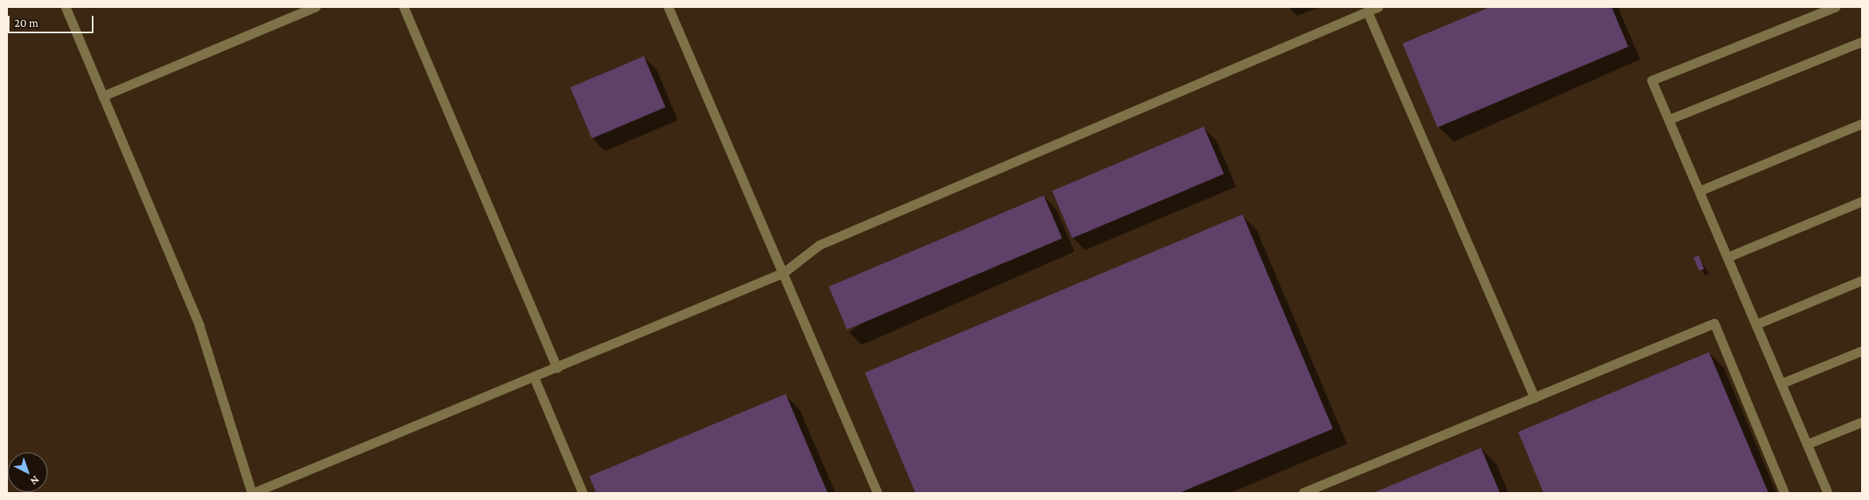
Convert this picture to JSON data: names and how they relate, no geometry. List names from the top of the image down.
{
  "scale_bar": "20 m",
  "north": "bottom right"
}
